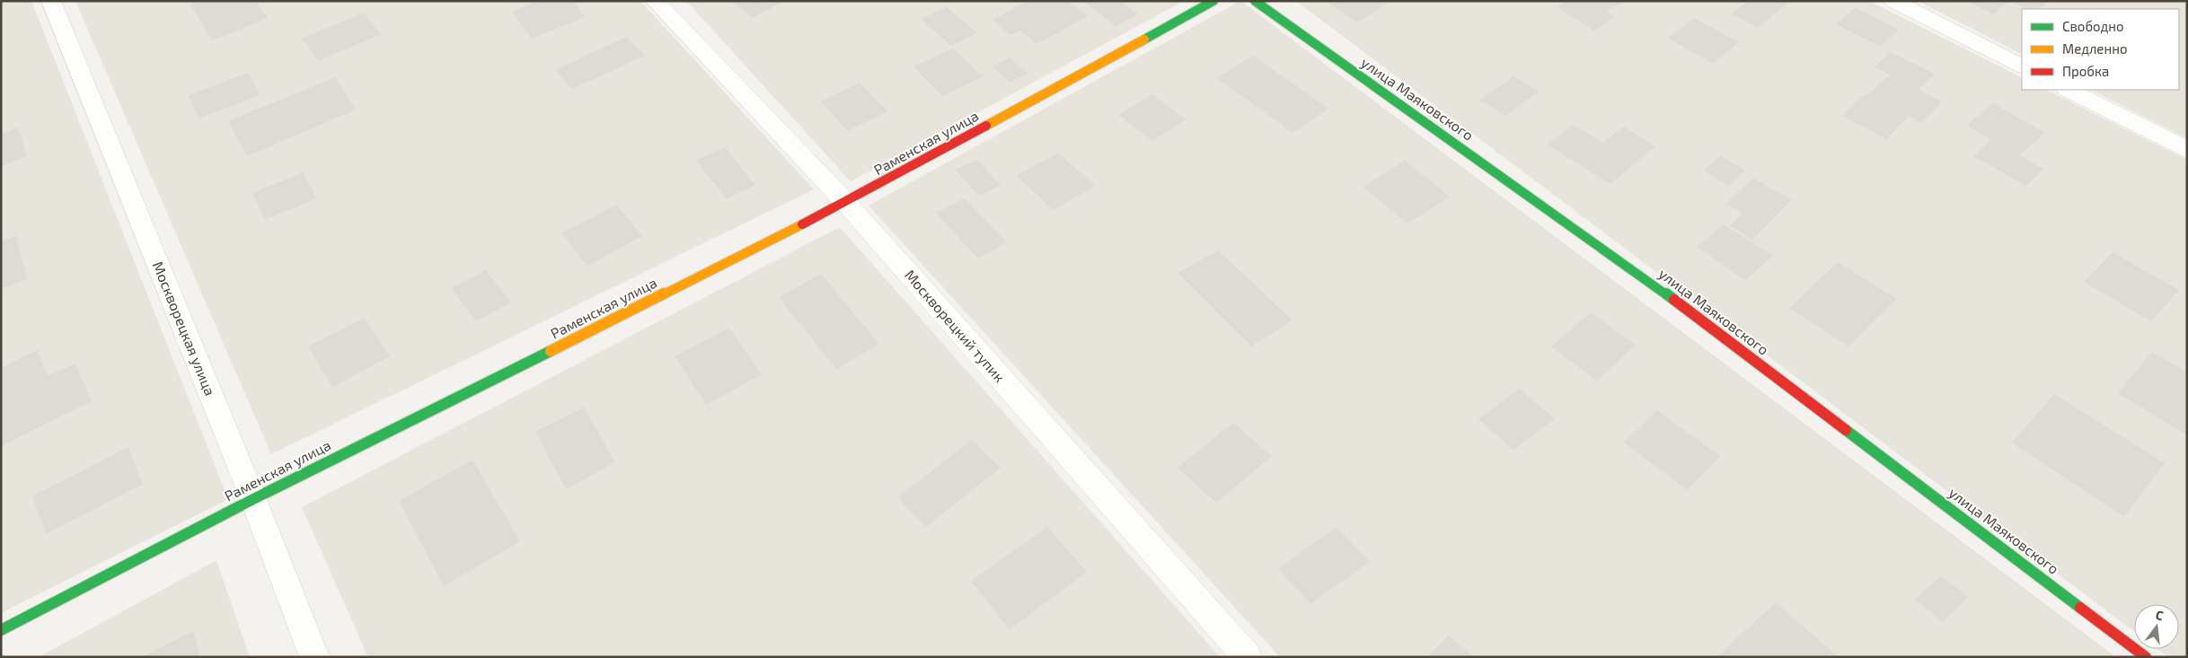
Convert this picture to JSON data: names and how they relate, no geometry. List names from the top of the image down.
{
  "streets": {
    "street": [
      "улица Маяковского",
      "Раменская улица",
      "Москворецкий тупик",
      "Москворецкая улица"
    ]
  },
  "crossings": [
    ["Раменская улица", "Москворецкий тупик"],
    ["Раменская улица", "Москворецкая улица"]
  ],
  "legend": ["Свободно", "Медленно", "Пробка"],
  "north": "top"
}
